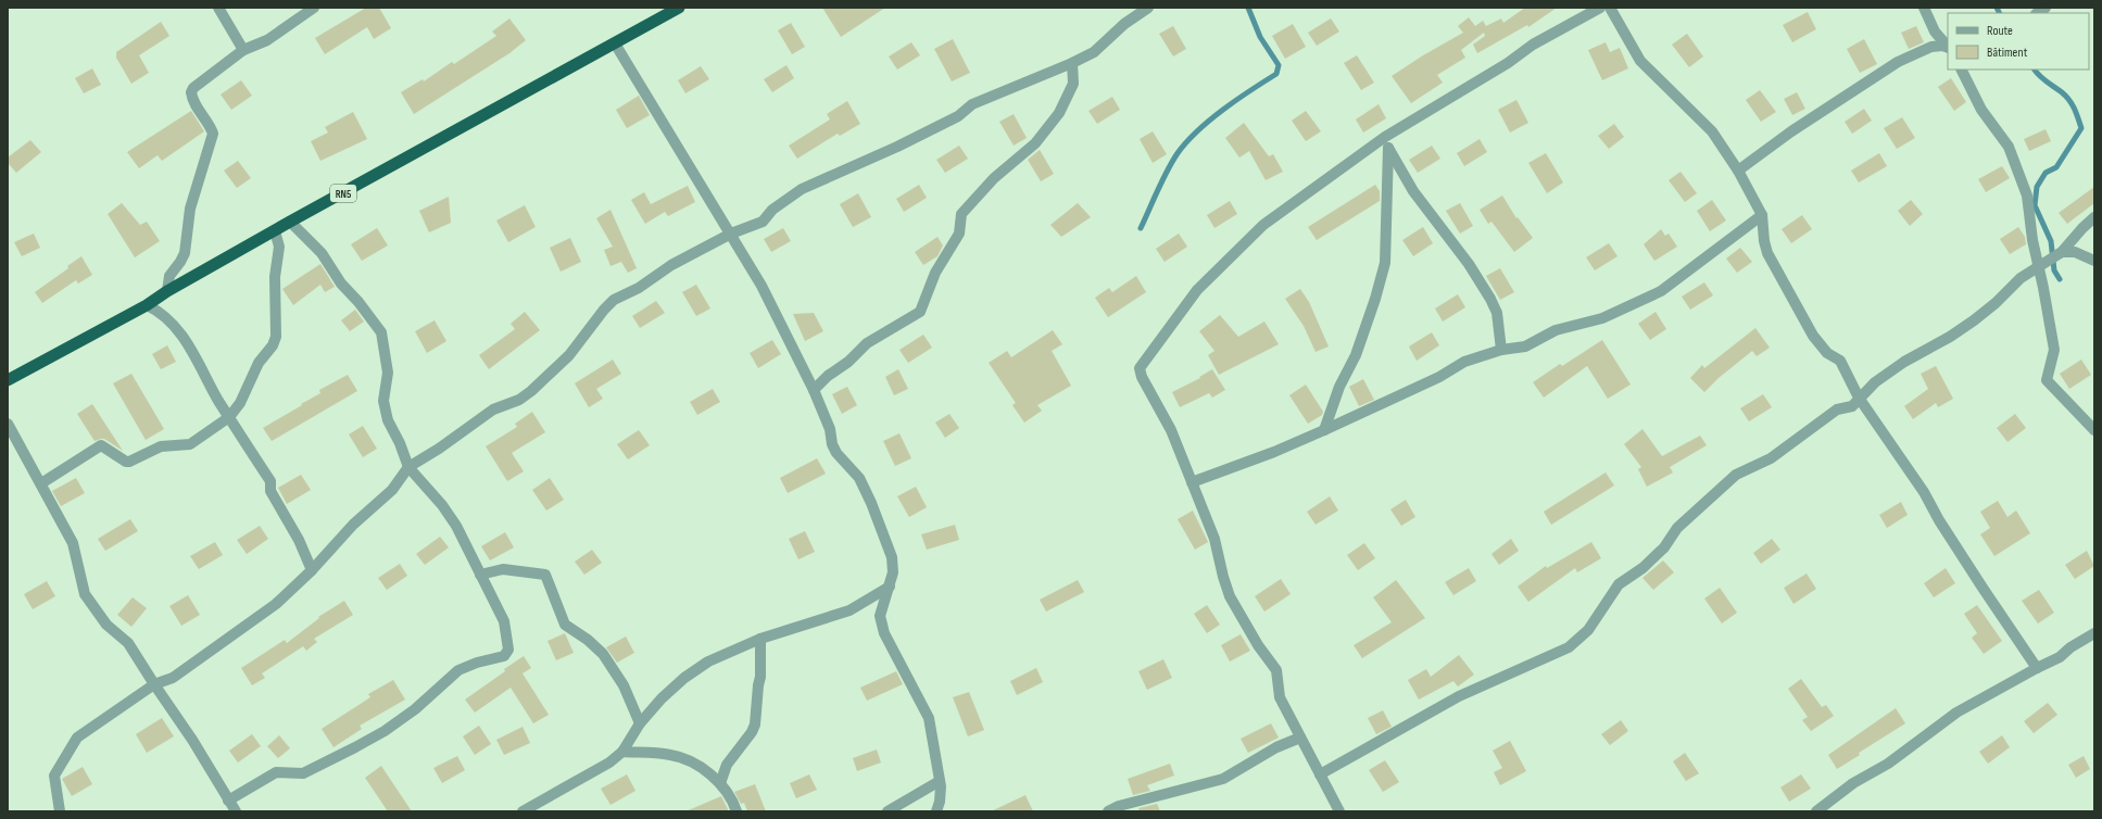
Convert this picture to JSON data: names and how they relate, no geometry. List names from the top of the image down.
{
  "streets": {
    "highway": ["RN5"]
  },
  "legend": ["Route", "Bâtiment"]
}
